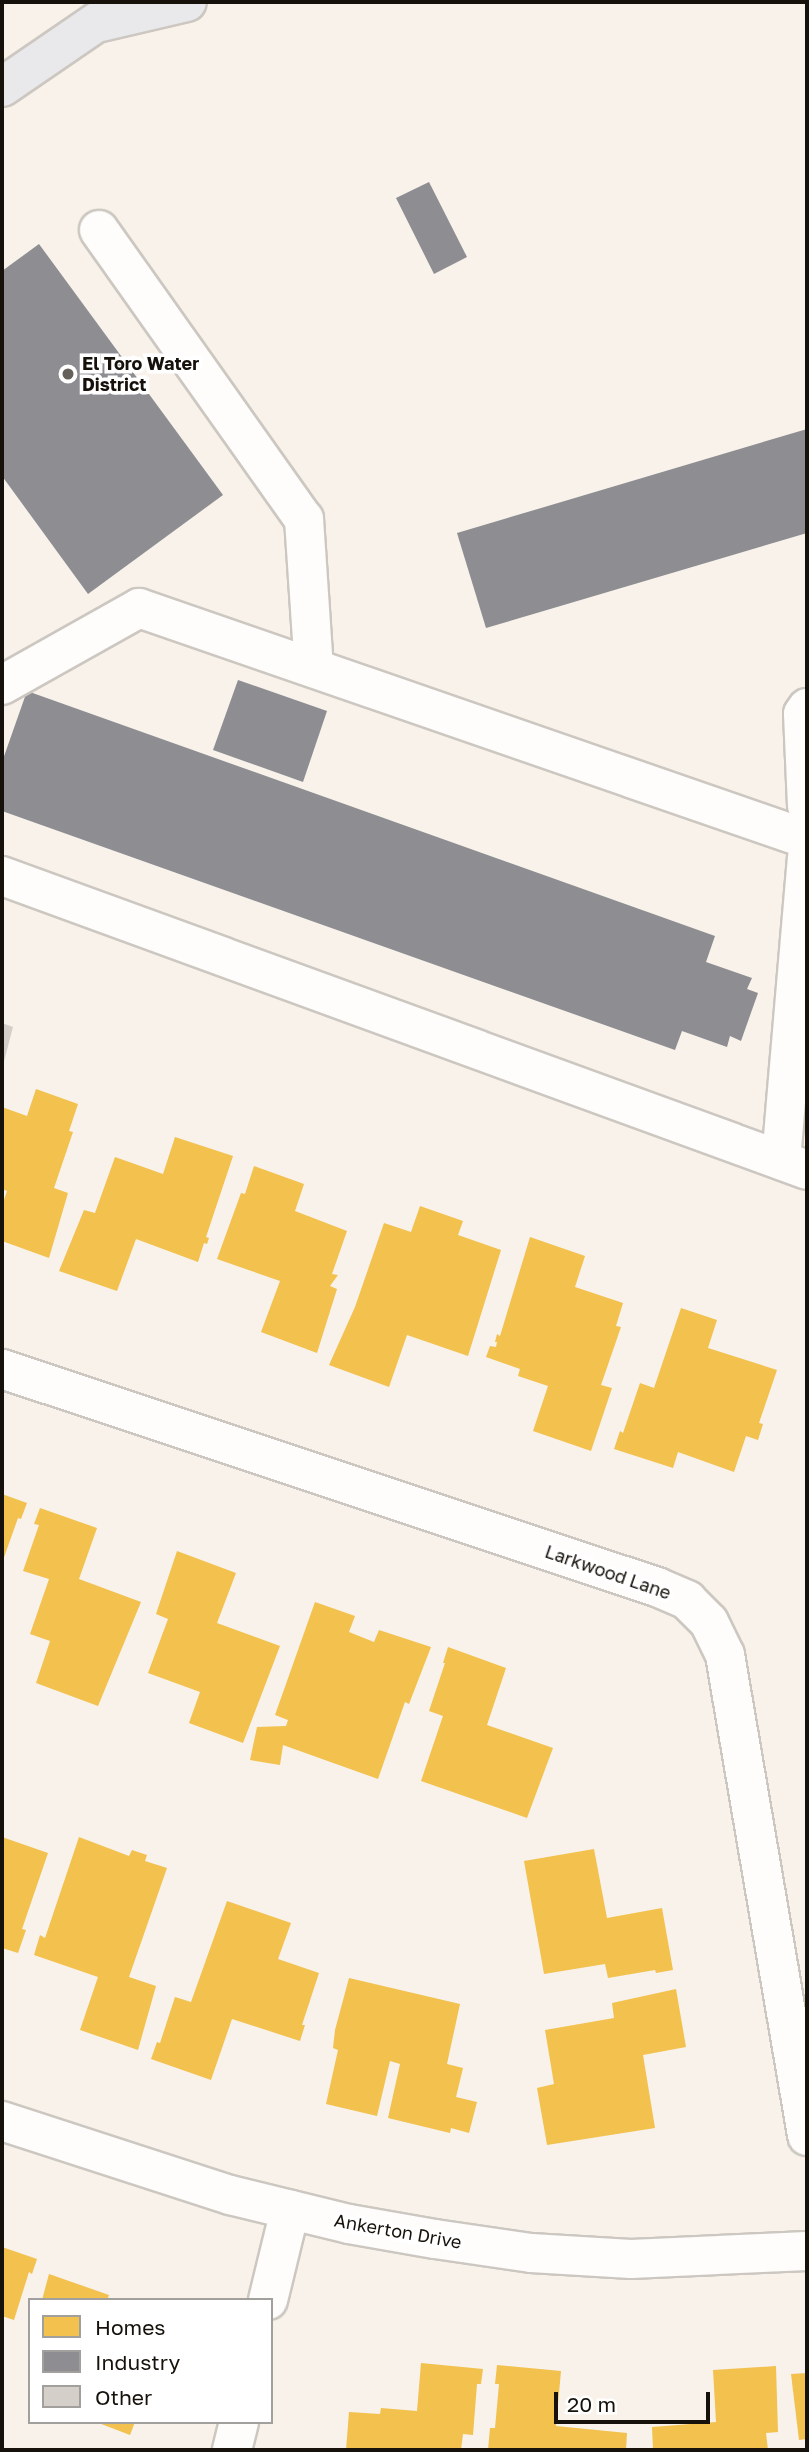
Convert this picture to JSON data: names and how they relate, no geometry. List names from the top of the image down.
{
  "streets": {
    "street": ["Larkwood Lane", "Ankerton Drive"]
  },
  "places": ["El Toro Water District"],
  "legend": ["Homes", "Industry", "Other"],
  "scale_bar": "20 m"
}
